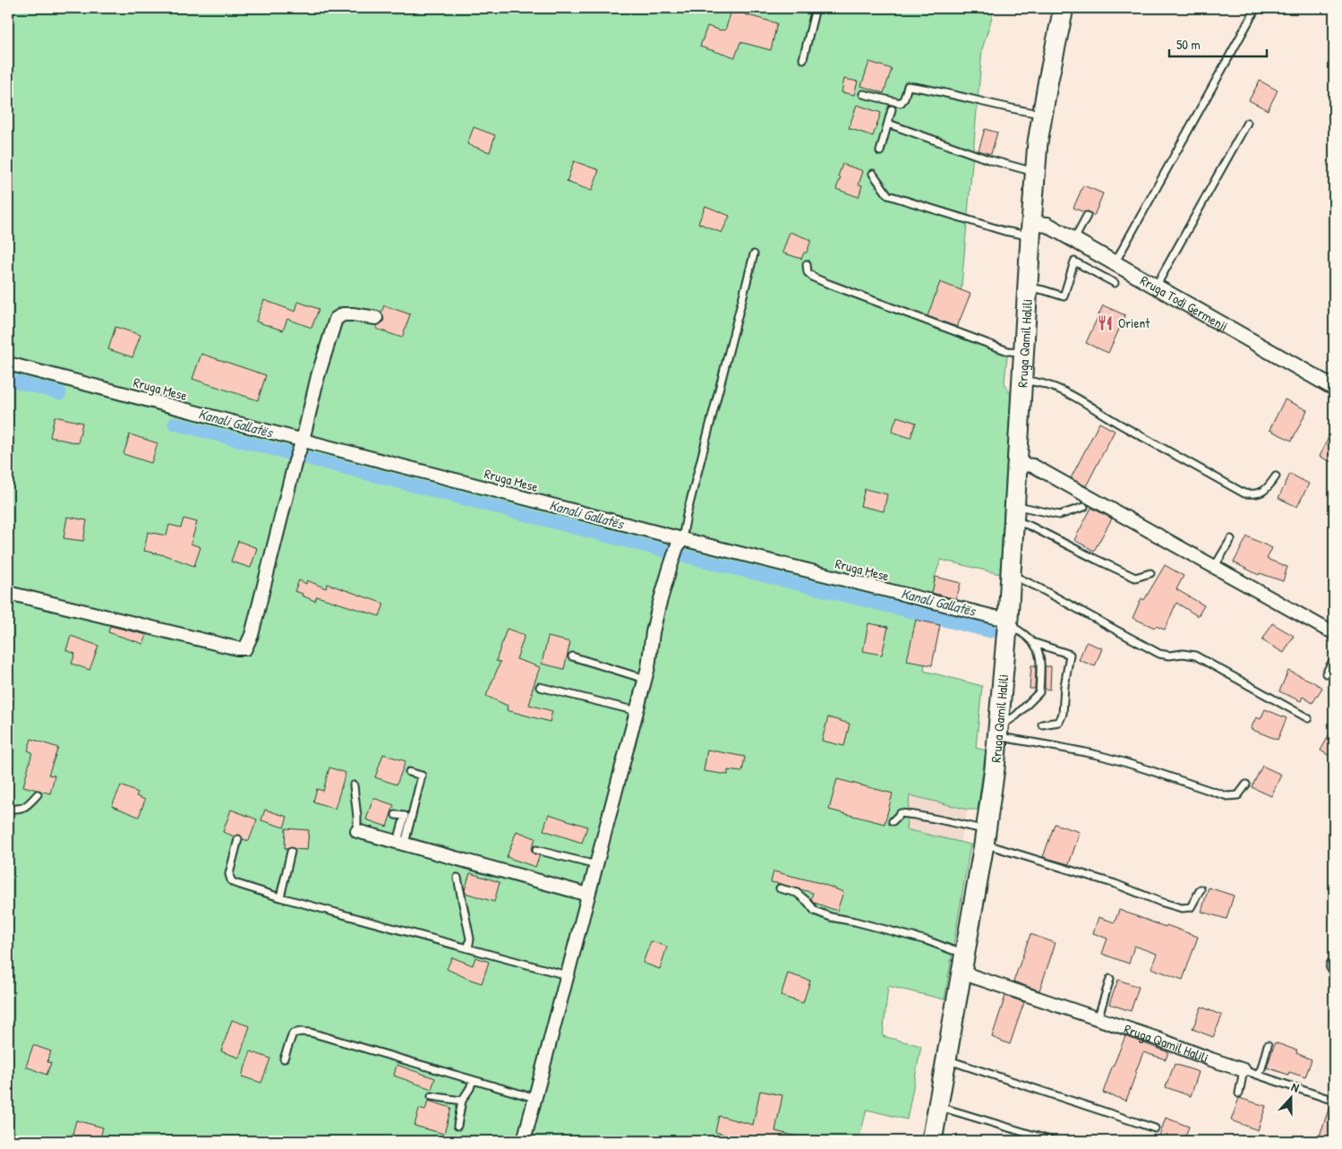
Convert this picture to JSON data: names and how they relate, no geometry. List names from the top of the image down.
{
  "streets": {
    "main road": ["Rruga Qamil Halili"],
    "street": ["Rruga Todi Germenji", "Rruga Mese"]
  },
  "crossings": [
    ["Rruga Todi Germenji", "Rruga Qamil Halili"],
    ["Rruga Qamil Halili", "Rruga Mese"]
  ],
  "water": ["Kanali Gallatës"],
  "places": {
    "restaurant": ["Orient"]
  },
  "scale_bar": "50 m",
  "north": "top"
}
